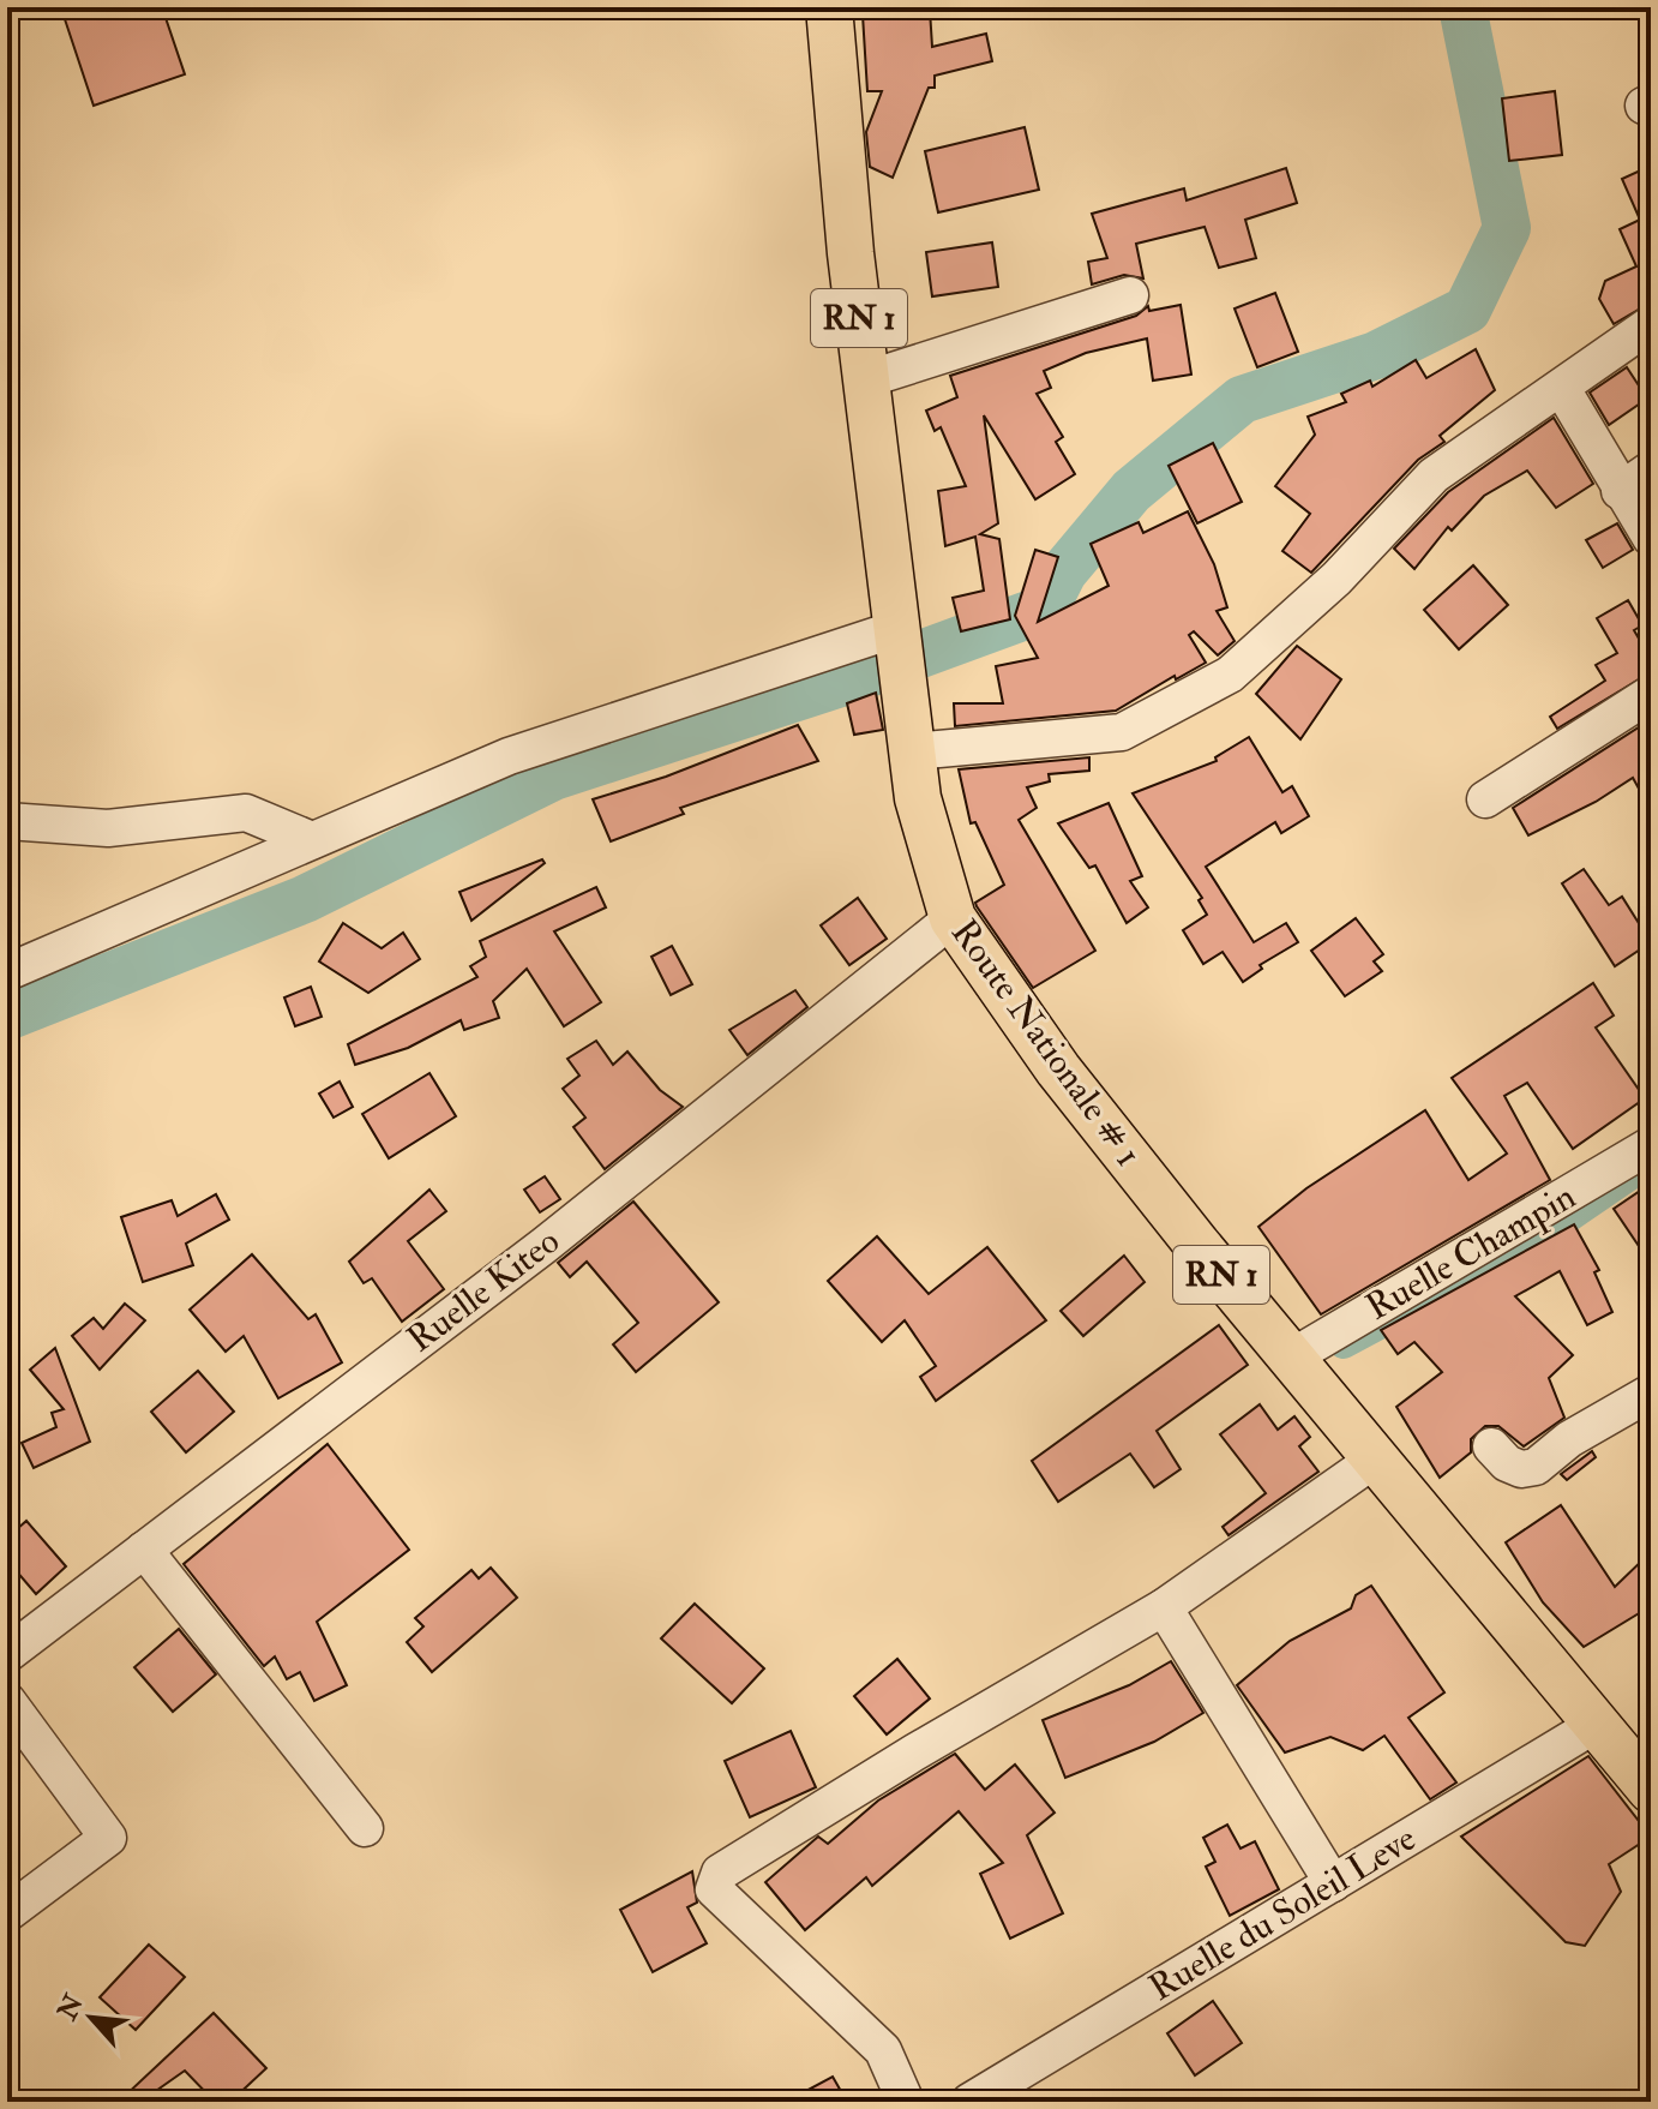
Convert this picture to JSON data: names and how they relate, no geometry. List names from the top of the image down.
{
  "streets": {
    "main road": ["RN 1", "Route Nationale # 1"],
    "street": ["Ruelle Champin", "Ruelle Kiteo", "Ruelle du Soleil Leve"]
  },
  "crossings": [
    ["Route Nationale # 1", "Ruelle Champin"],
    ["Route Nationale # 1", "Ruelle Kiteo"],
    ["Route Nationale # 1", "Ruelle du Soleil Leve"]
  ],
  "north": "top left"
}
